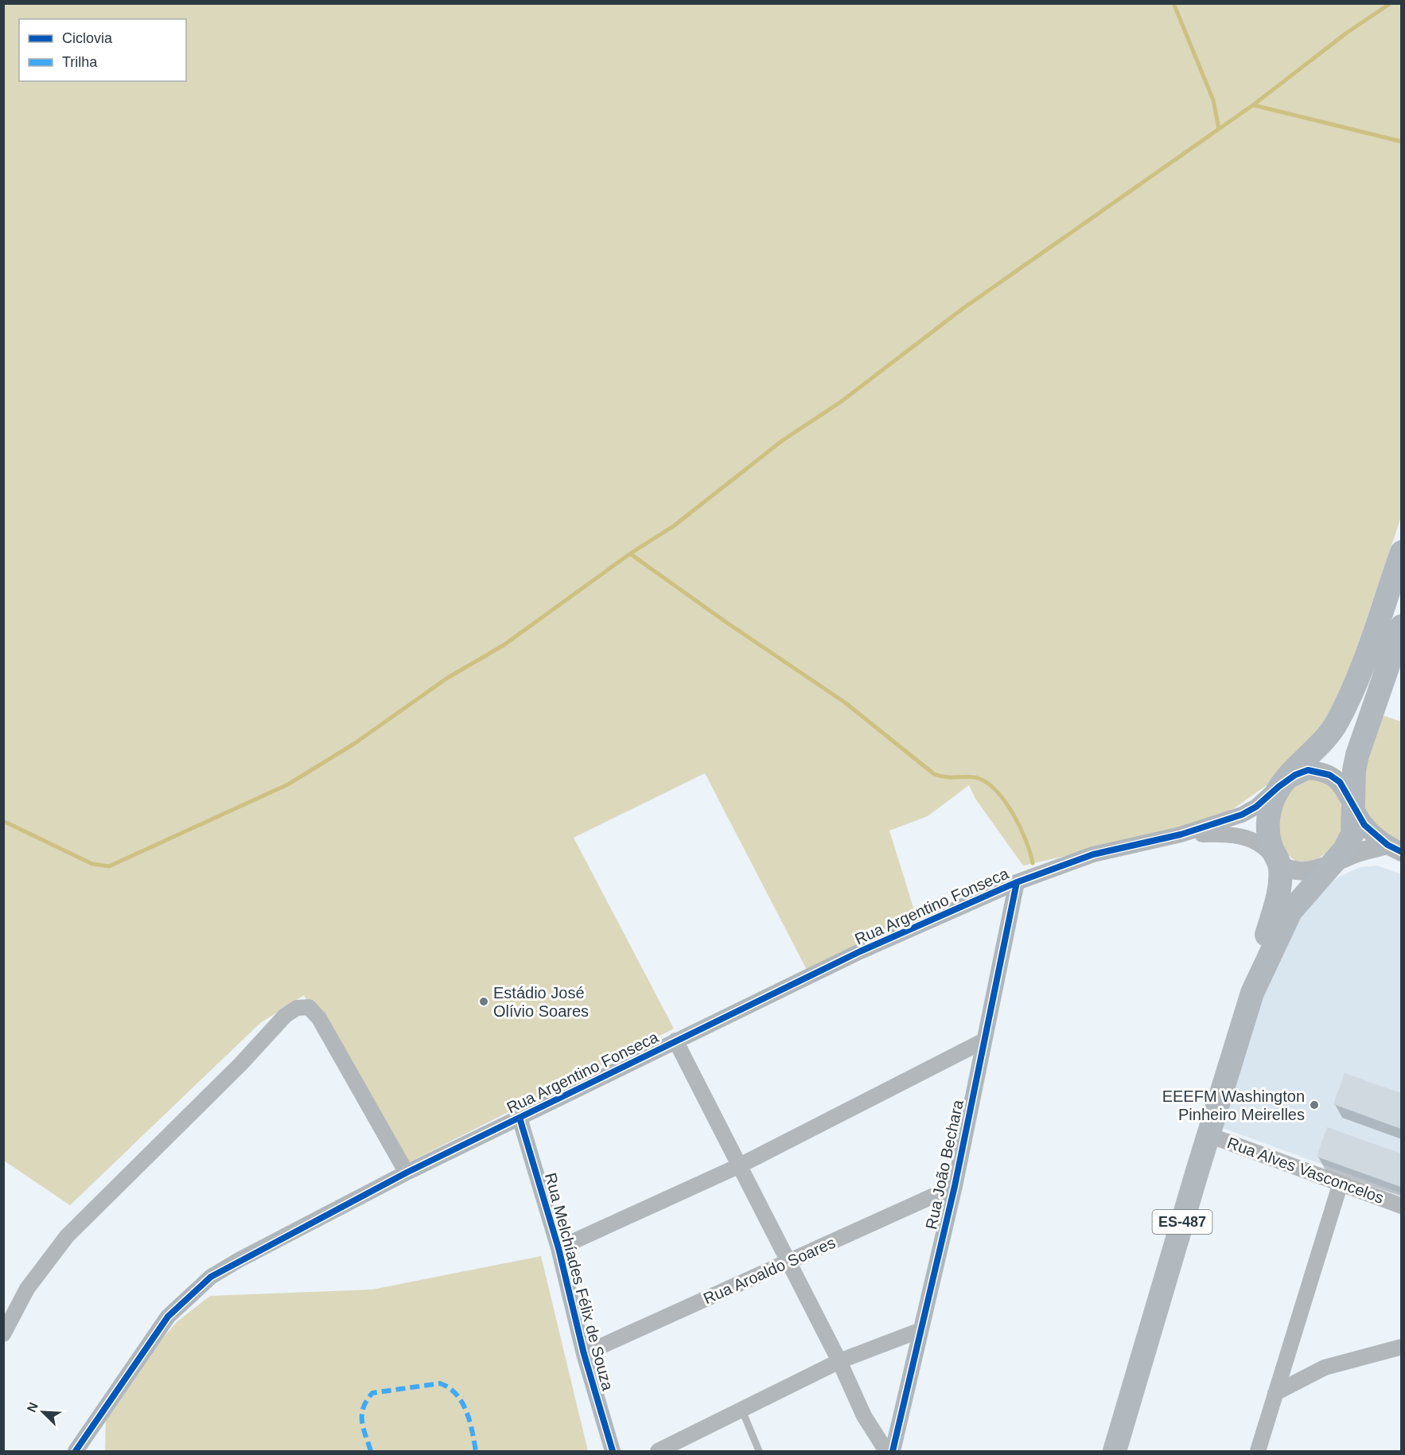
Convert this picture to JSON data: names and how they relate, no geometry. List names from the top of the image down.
{
  "streets": {
    "main road": ["ES-487"],
    "street": [
      "Rua Argentino Fonseca",
      "Rua João Bechara",
      "Rua Alves Vasconcelos",
      "Rua Aroaldo Soares",
      "Rua Melchíades Félix de Souza"
    ]
  },
  "crossings": [
    ["Rua Argentino Fonseca", "Rua João Bechara"],
    ["Rua Argentino Fonseca", "Rua Melchíades Félix de Souza"],
    ["Rua João Bechara", "Rua Aroaldo Soares"],
    ["Rua Alves Vasconcelos", "ES-487"],
    ["Rua Aroaldo Soares", "Rua Melchíades Félix de Souza"]
  ],
  "places": ["Estádio José Olívio Soares", "EEEFM Washington Pinheiro Meirelles"],
  "legend": ["Ciclovia", "Trilha"],
  "north": "top left"
}
